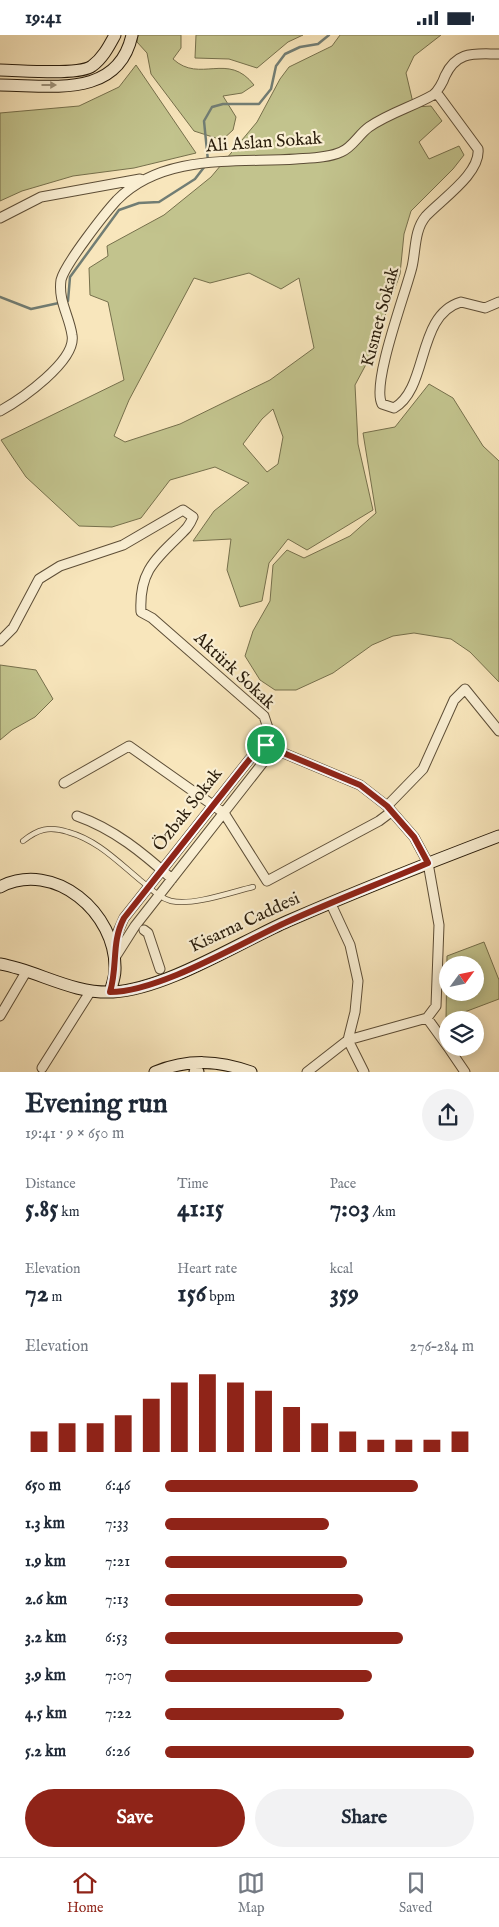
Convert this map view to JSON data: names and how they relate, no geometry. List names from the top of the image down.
{
  "streets": {
    "street": [
      "Ali Aslan Sokak",
      "Kısmet Sokak",
      "Aktürk Sokak",
      "Özbak Sokak",
      "Kisarna Caddesi"
    ]
  },
  "crossings": [
    ["Ali Aslan Sokak", "Kısmet Sokak"],
    ["Aktürk Sokak", "Özbak Sokak"]
  ],
  "north": "top right",
  "page": {
    "status": "19:41",
    "heading": ["Evening run", "19:41 · 9 × 650 m"],
    "stats": [
      ["Distance", "5.85 km"],
      ["Time", "41:15"],
      ["Pace", "7:03 /km"],
      ["Elevation", "72 m"],
      ["Heart rate", "156 bpm"],
      ["kcal", "359"]
    ],
    "chart": ["Elevation", "276–284 m"],
    "list": [
      {
        "name": "650 m",
        "note": "6:46"
      },
      {
        "name": "1.3 km",
        "note": "7:33"
      },
      {
        "name": "1.9 km",
        "note": "7:21"
      },
      {
        "name": "2.6 km",
        "note": "7:13"
      },
      {
        "name": "3.2 km",
        "note": "6:53"
      },
      {
        "name": "3.9 km",
        "note": "7:07"
      },
      {
        "name": "4.5 km",
        "note": "7:22"
      },
      {
        "name": "5.2 km",
        "note": "6:26"
      }
    ],
    "buttons": ["Save", "Share"],
    "tabs": ["Home", "Map", "Saved"]
  }
}
